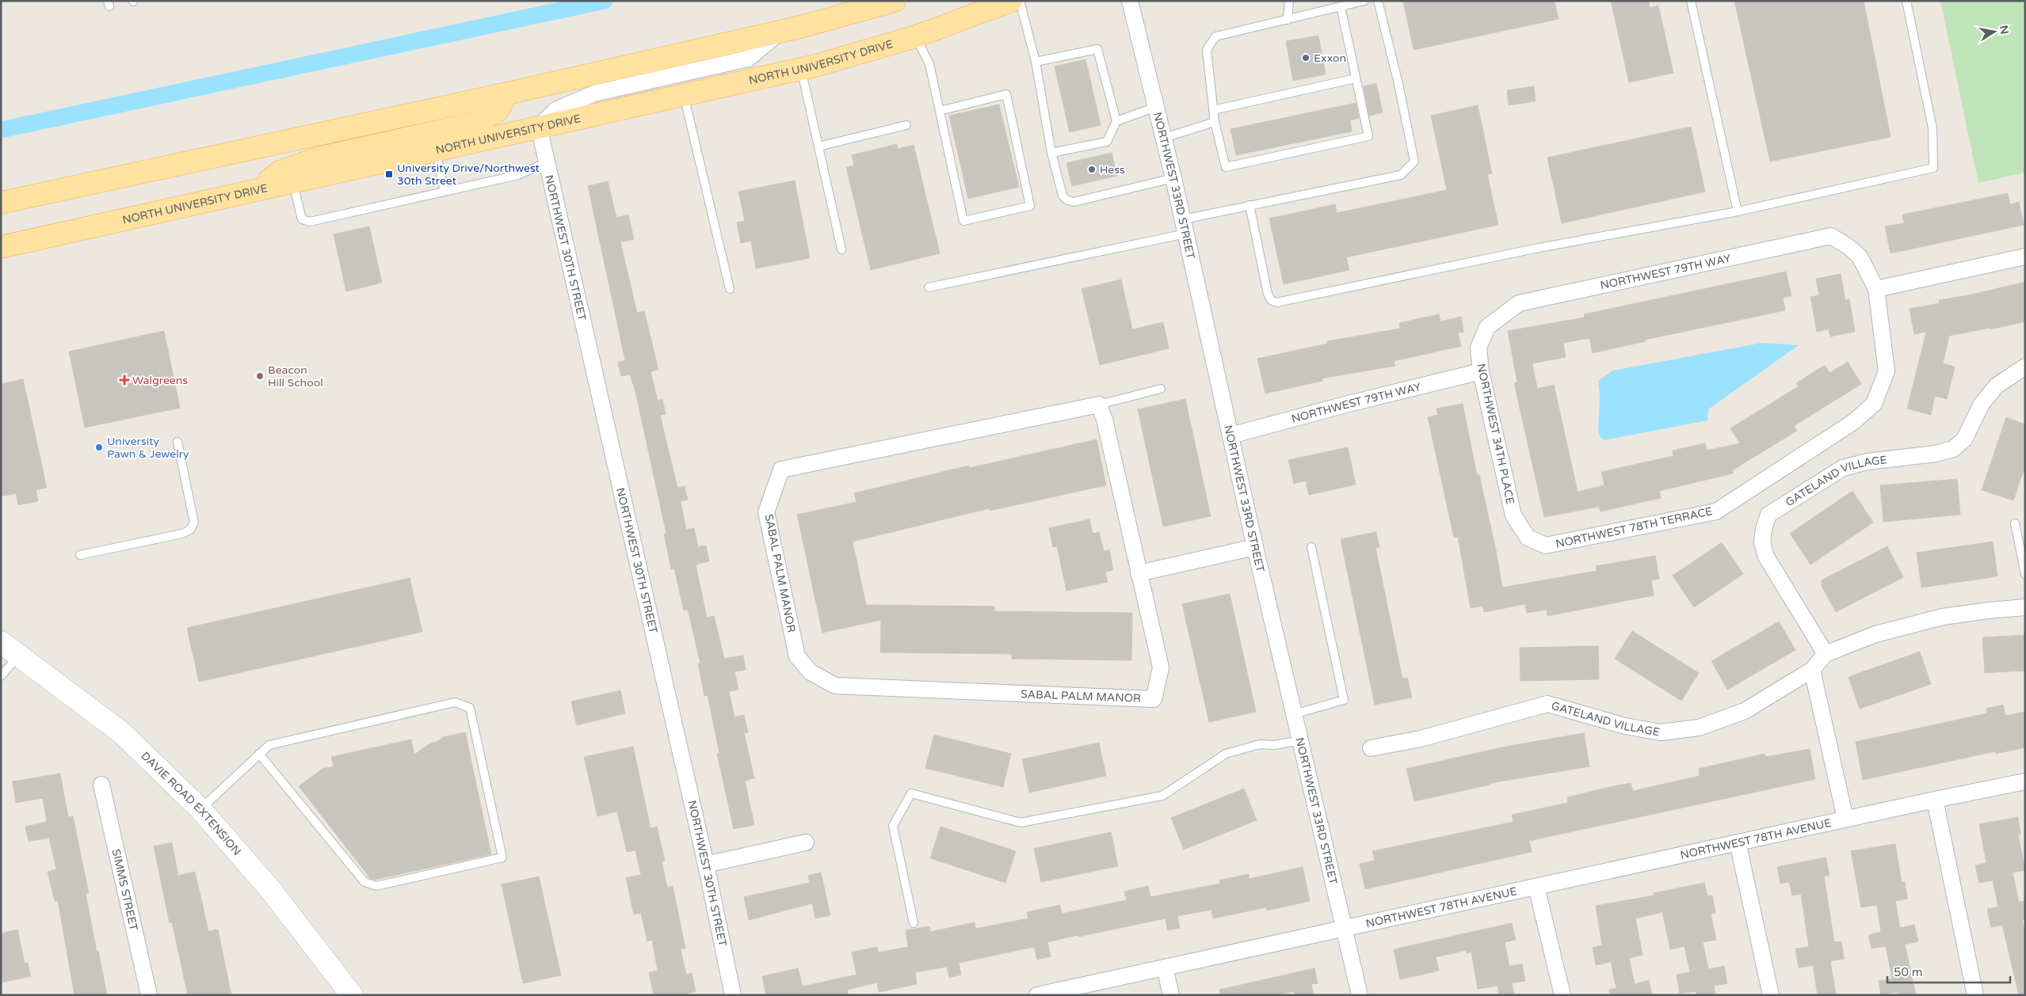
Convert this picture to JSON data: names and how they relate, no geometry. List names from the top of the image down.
{
  "streets": {
    "main road": ["NORTH UNIVERSITY DRIVE", "DAVIE ROAD EXTENSION"],
    "street": [
      "NORTHWEST 33RD STREET",
      "NORTHWEST 30TH STREET",
      "NORTHWEST 79TH WAY",
      "NORTHWEST 34TH PLACE",
      "GATELAND VILLAGE",
      "NORTHWEST 78TH TERRACE",
      "SABAL PALM MANOR",
      "NORTHWEST 78TH AVENUE",
      "SIMMS STREET"
    ]
  },
  "crossings": [
    ["NORTH UNIVERSITY DRIVE", "NORTHWEST 30TH STREET"],
    ["NORTHWEST 33RD STREET", "NORTHWEST 79TH WAY"],
    ["NORTHWEST 33RD STREET", "NORTHWEST 78TH AVENUE"],
    ["NORTHWEST 79TH WAY", "NORTHWEST 34TH PLACE"],
    ["NORTHWEST 79TH WAY", "NORTHWEST 78TH TERRACE"],
    ["NORTHWEST 34TH PLACE", "NORTHWEST 78TH TERRACE"],
    ["GATELAND VILLAGE", "NORTHWEST 78TH AVENUE"]
  ],
  "places": {
    "other": [
      "Exxon",
      "Hess",
      "Beacon Hill School",
      "University Pawn & Jewelry"
    ],
    "transit": ["University Drive/Northwest 30th Street"],
    "health": ["Walgreens"]
  },
  "scale_bar": "50 m",
  "north": "right"
}
